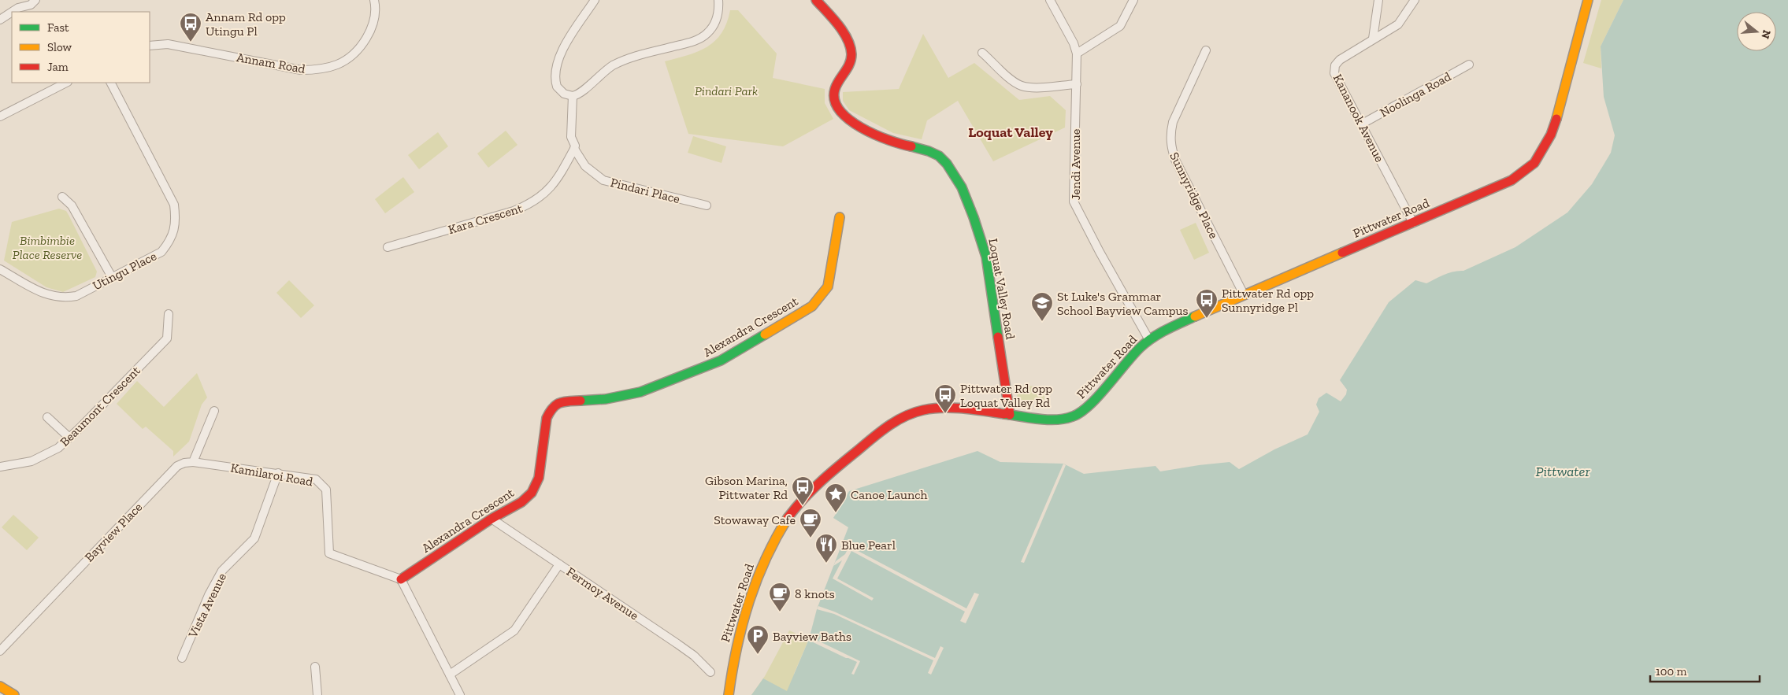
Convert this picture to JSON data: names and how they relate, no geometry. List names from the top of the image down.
{
  "streets": {
    "main road": ["Pittwater Road", "Loquat Valley Road", "Alexandra Crescent"],
    "street": [
      "Annam Road",
      "Noolinga Road",
      "Kananook Avenue",
      "Jendi Avenue",
      "Pindari Place",
      "Sunnyridge Place",
      "Kara Crescent",
      "Utingu Place",
      "Beaumont Crescent",
      "Kamilaroi Road",
      "Bayview Place",
      "Fermoy Avenue",
      "Vista Avenue"
    ]
  },
  "crossings": [
    ["Noolinga Road", "Kananook Avenue"],
    ["Kananook Avenue", "Pittwater Road"],
    ["Jendi Avenue", "Pittwater Road"],
    ["Pindari Place", "Kara Crescent"],
    ["Sunnyridge Place", "Pittwater Road"],
    ["Pittwater Road", "Loquat Valley Road"],
    ["Alexandra Crescent", "Kamilaroi Road"],
    ["Alexandra Crescent", "Fermoy Avenue"],
    ["Kamilaroi Road", "Bayview Place"],
    ["Kamilaroi Road", "Vista Avenue"]
  ],
  "districts": ["Loquat Valley"],
  "water": ["Pittwater"],
  "parks": ["Pindari Park", "Bimbimbie Place Reserve"],
  "places": {
    "bus stop": [
      "Annam Rd opp Utingu Pl",
      "Pittwater Rd opp Sunnyridge Pl",
      "Pittwater Rd opp Loquat Valley Rd",
      "Gibson Marina, Pittwater Rd"
    ],
    "school or university": ["St Luke's Grammar School Bayview Campus"],
    "place": ["Canoe Launch"],
    "cafe": ["Stowaway Cafe", "8 knots"],
    "restaurant": ["Blue Pearl"],
    "parking": ["Bayview Baths"]
  },
  "legend": ["Fast", "Slow", "Jam"],
  "scale_bar": "100 m",
  "north": "right"
}
